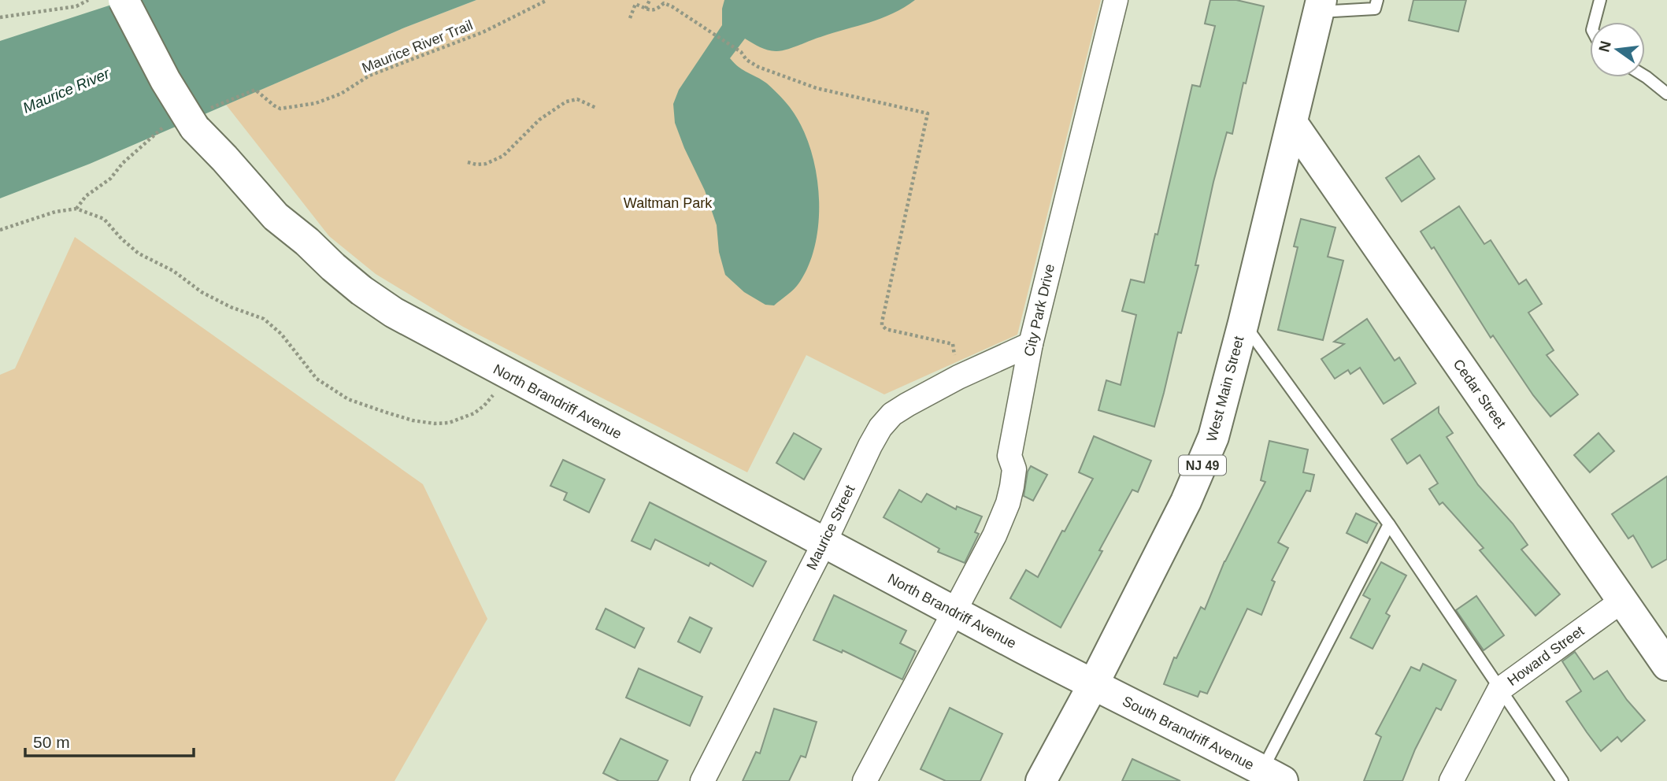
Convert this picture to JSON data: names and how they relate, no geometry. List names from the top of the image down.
{
  "streets": {
    "main road": [
      "West Main Street",
      "Cedar Street",
      "North Brandriff Avenue",
      "NJ 49",
      "South Brandriff Avenue"
    ],
    "street": ["City Park Drive", "Maurice Street", "Howard Street"],
    "path": ["Maurice River Trail"]
  },
  "crossings": [
    ["Maurice River Trail", "North Brandriff Avenue"],
    ["City Park Drive", "North Brandriff Avenue"],
    ["City Park Drive", "Maurice Street"],
    ["West Main Street", "Cedar Street"],
    ["West Main Street", "North Brandriff Avenue"],
    ["West Main Street", "South Brandriff Avenue"],
    ["Cedar Street", "Howard Street"],
    ["North Brandriff Avenue", "Maurice Street"],
    ["North Brandriff Avenue", "South Brandriff Avenue"]
  ],
  "water": ["Maurice River"],
  "parks": ["Waltman Park"],
  "scale_bar": "50 m",
  "north": "left"
}
